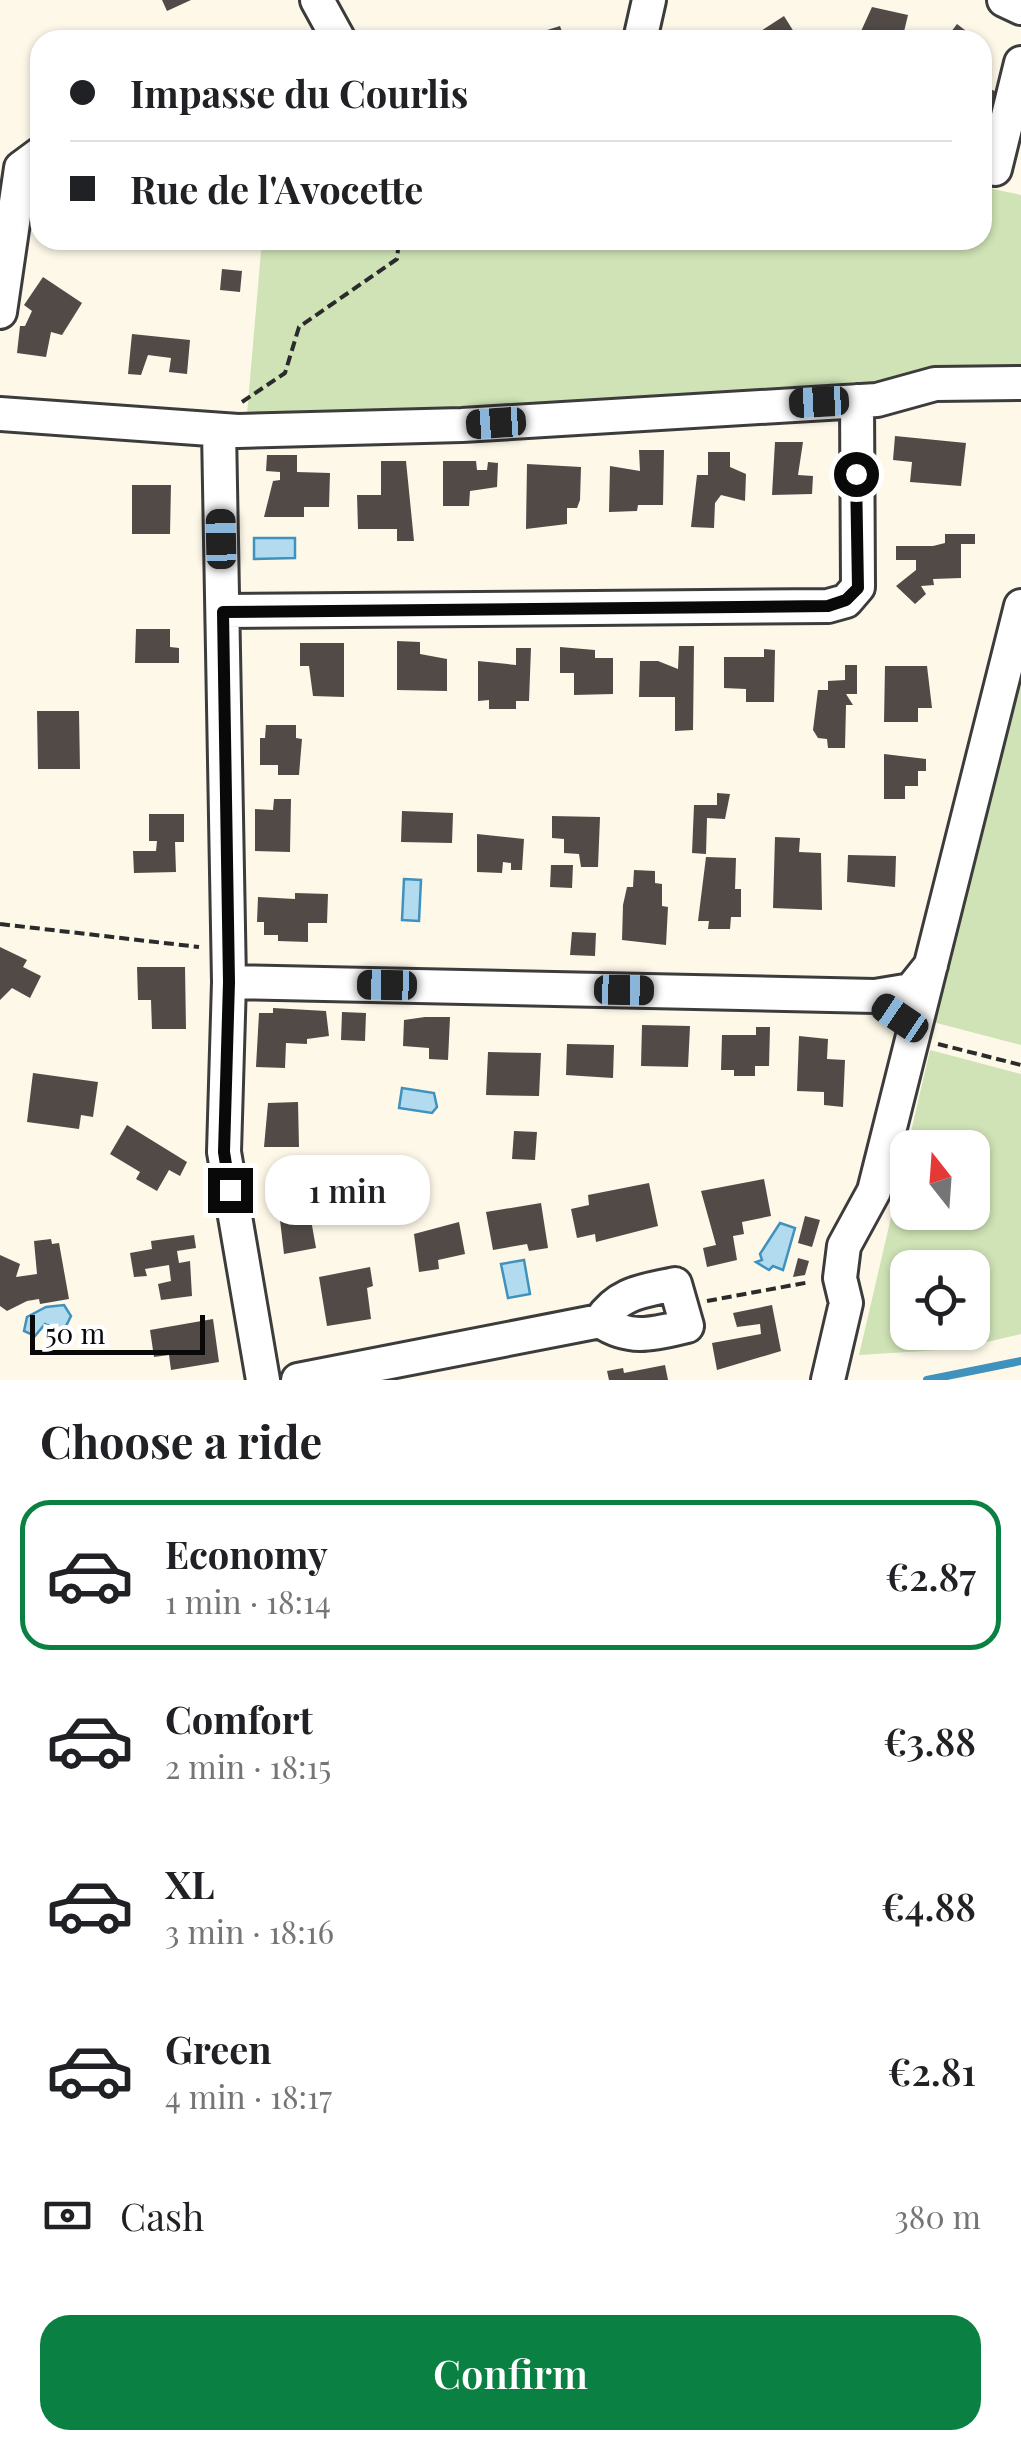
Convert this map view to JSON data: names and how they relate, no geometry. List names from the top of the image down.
{
  "scale_bar": "50 m",
  "north": "top",
  "page": {
    "banner": ["Impasse du Courlis", "Rue de l'Avocette"],
    "bubble": "1 min",
    "scale": "50 m",
    "heading": "Choose a ride",
    "list": [
      {
        "name": "Economy",
        "note": "1 min · 18:14",
        "value": "€2.87"
      },
      {
        "name": "Comfort",
        "note": "2 min · 18:15",
        "value": "€3.88"
      },
      {
        "name": "XL",
        "note": "3 min · 18:16",
        "value": "€4.88"
      },
      {
        "name": "Green",
        "note": "4 min · 18:17",
        "value": "€2.81"
      }
    ],
    "pay": ["Cash", "380 m"],
    "buttons": "Confirm"
  }
}
